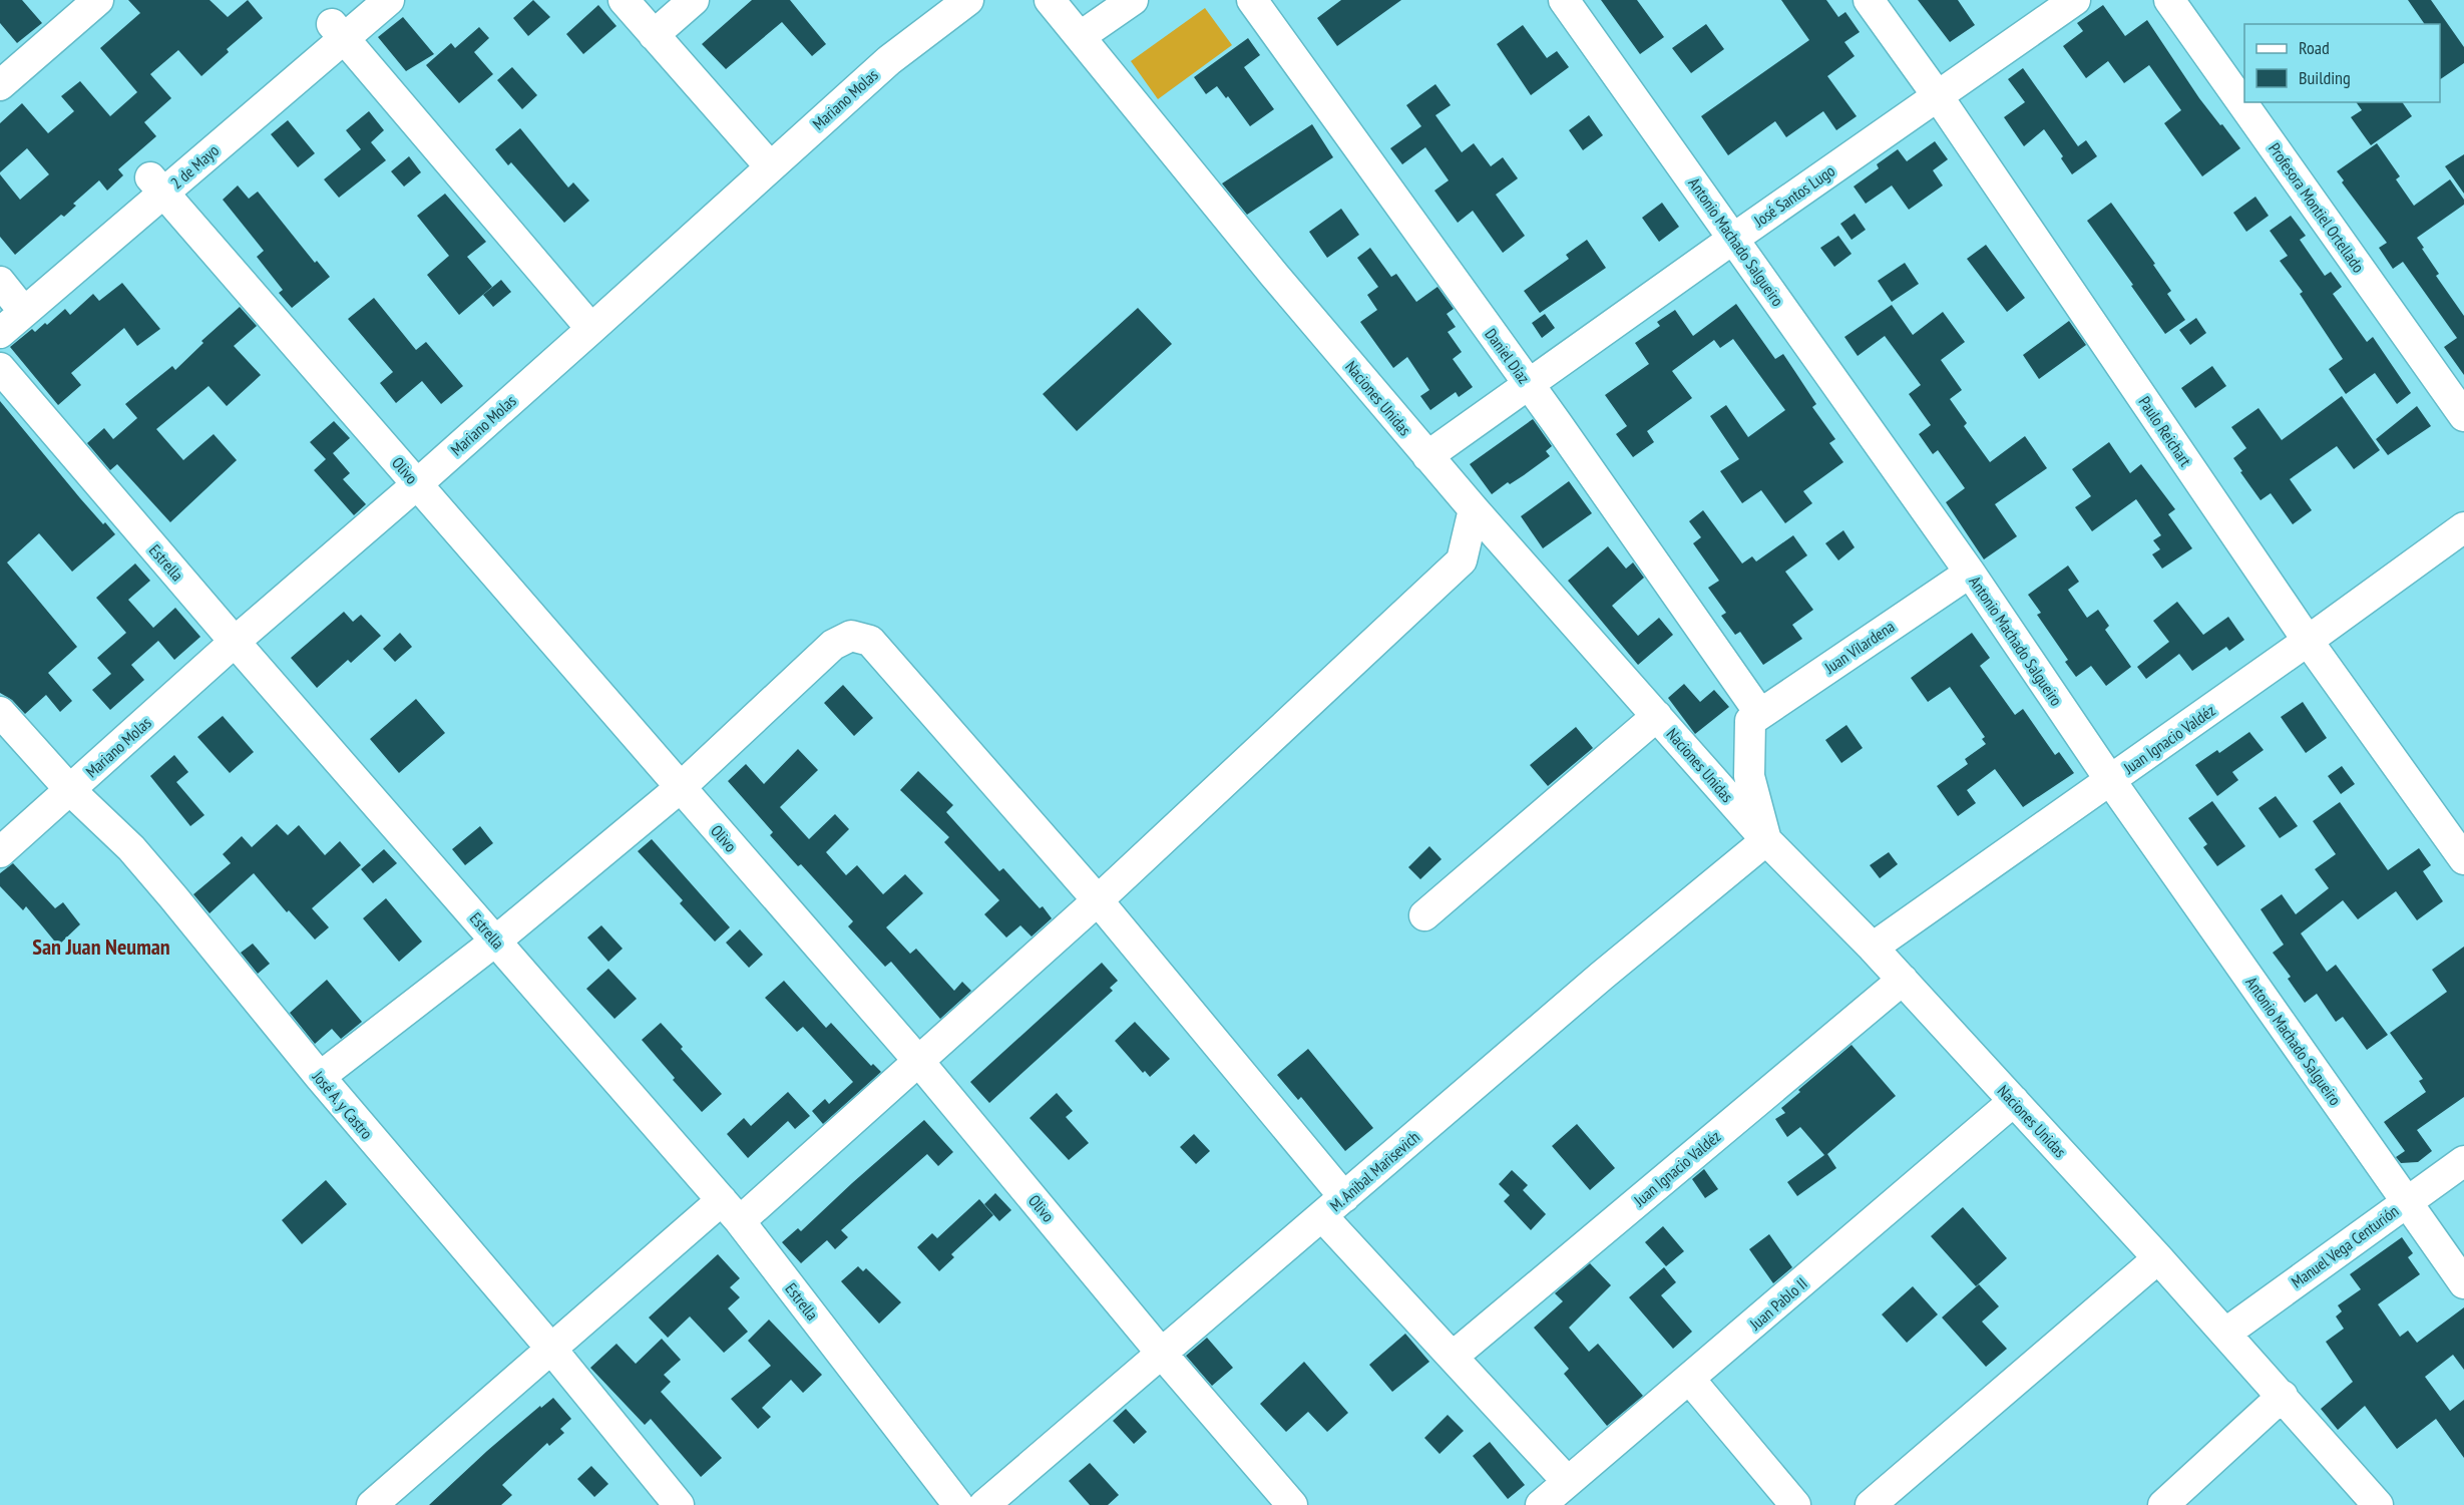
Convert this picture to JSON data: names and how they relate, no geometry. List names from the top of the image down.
{
  "streets": {
    "street": [
      "Mariano Molas",
      "2 de Mayo",
      "José Santos Lugo",
      "Profesora Montiel Ortellado",
      "Antonio Machado Salgueiro",
      "Daniel Díaz",
      "Naciones Unidas",
      "Paulo Reichart",
      "Olivo",
      "Estrella",
      "Juan Vilardena",
      "Juan Ignacio Valdéz",
      "José A. y Castro",
      "M. Anibal Marisevich",
      "Manuel Vega Centurión",
      "Juan Pablo II"
    ]
  },
  "crossings": [
    ["Mariano Molas", "Olivo"],
    ["Mariano Molas", "Estrella"],
    ["Mariano Molas", "José A. y Castro"],
    ["2 de Mayo", "Olivo"],
    ["José Santos Lugo", "Antonio Machado Salgueiro"],
    ["José Santos Lugo", "Daniel Díaz"],
    ["José Santos Lugo", "Naciones Unidas"],
    ["José Santos Lugo", "Paulo Reichart"],
    ["Antonio Machado Salgueiro", "Juan Vilardena"],
    ["Antonio Machado Salgueiro", "Juan Ignacio Valdéz"],
    ["Antonio Machado Salgueiro", "Manuel Vega Centurión"],
    ["Daniel Díaz", "Juan Vilardena"],
    ["Naciones Unidas", "Juan Vilardena"],
    ["Naciones Unidas", "Juan Ignacio Valdéz"],
    ["Naciones Unidas", "M. Anibal Marisevich"],
    ["Naciones Unidas", "Manuel Vega Centurión"],
    ["Naciones Unidas", "Juan Pablo II"],
    ["Paulo Reichart", "Juan Ignacio Valdéz"],
    ["Olivo", "M. Anibal Marisevich"]
  ],
  "districts": ["San Juan Neuman"],
  "legend": ["Road", "Building"]
}
